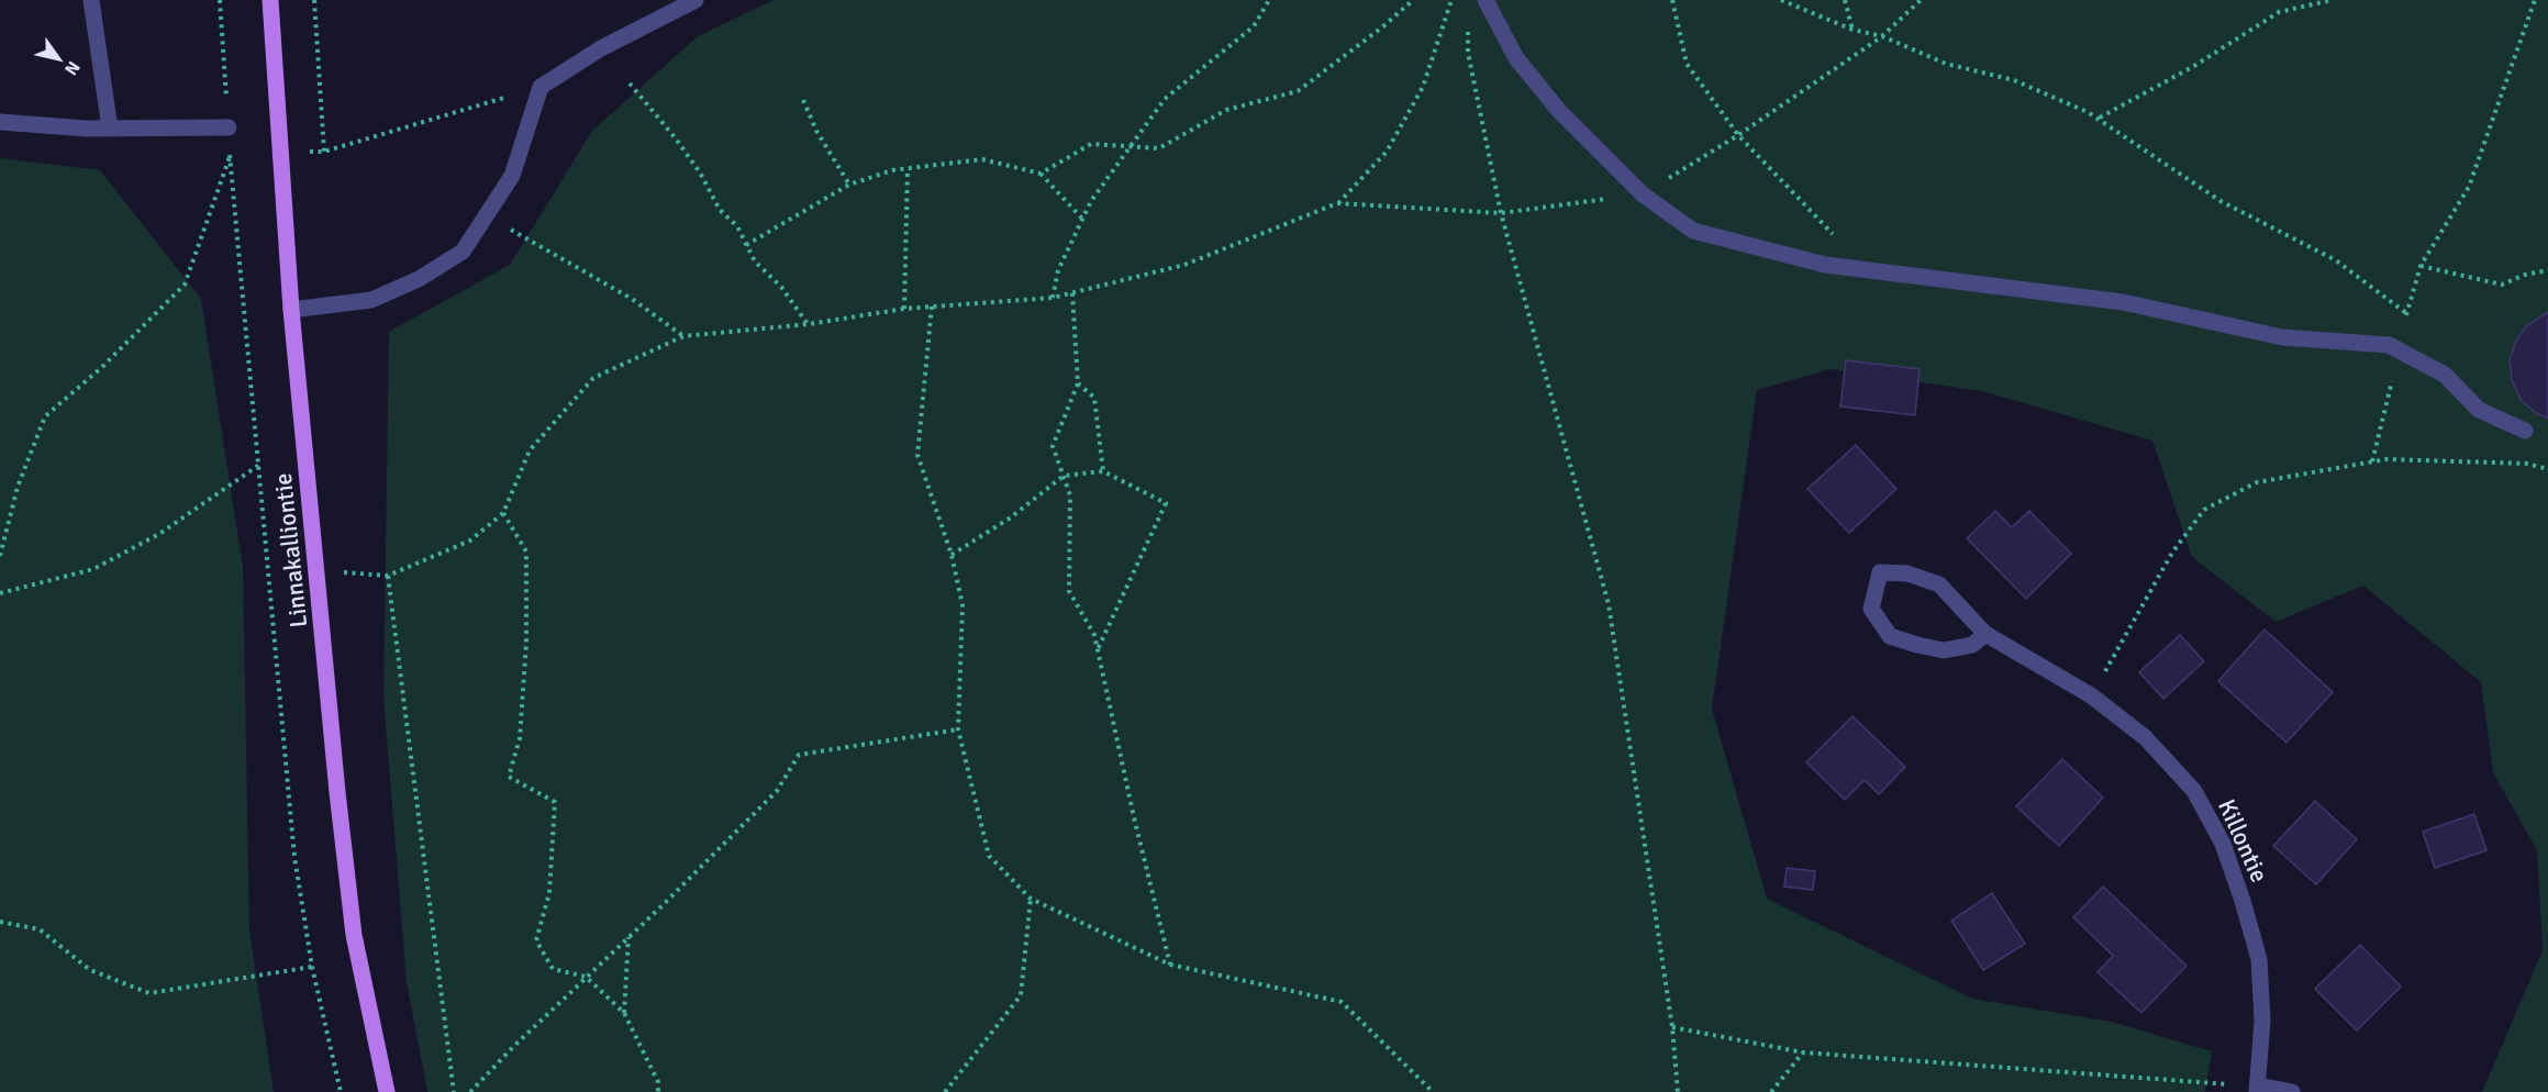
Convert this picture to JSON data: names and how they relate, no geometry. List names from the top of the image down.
{
  "streets": {
    "main road": ["Linnakalliontie"],
    "street": ["Killontie"]
  },
  "north": "bottom right"
}
